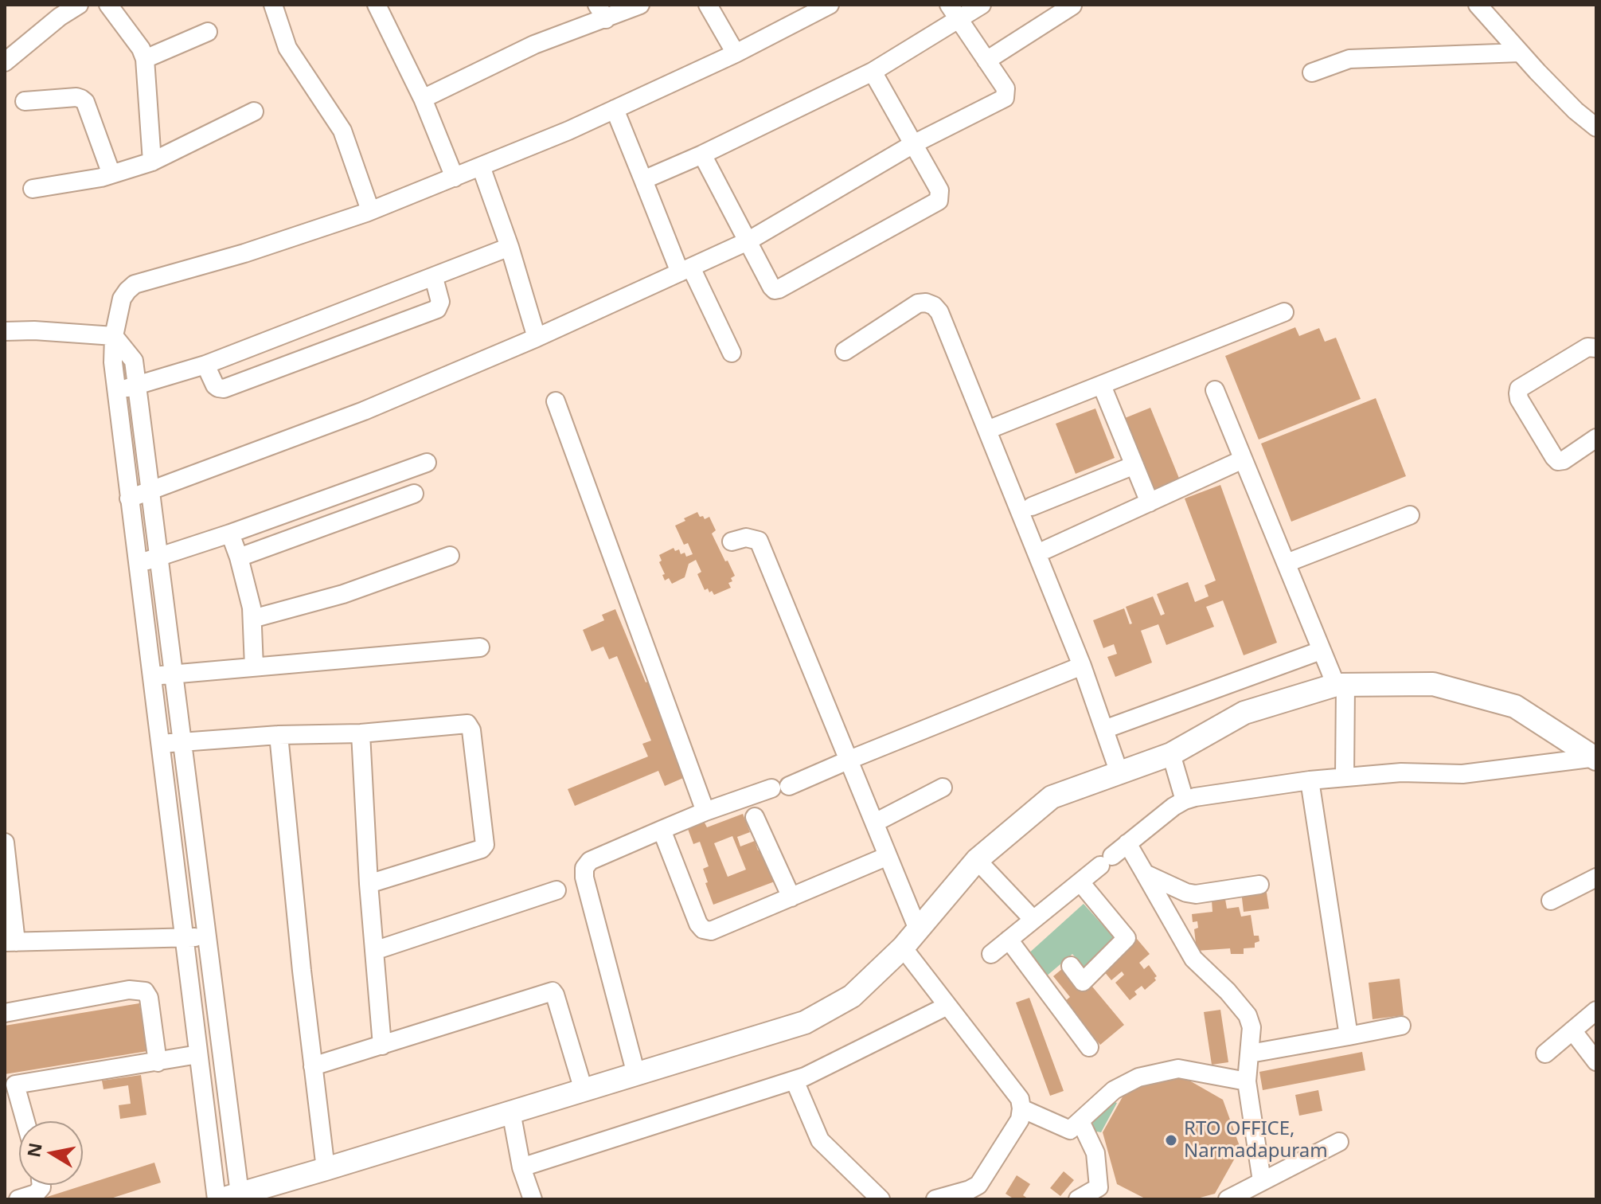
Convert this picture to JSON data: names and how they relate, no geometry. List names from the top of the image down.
{
  "places": ["RTO OFFICE, Narmadapuram"],
  "north": "left"
}
